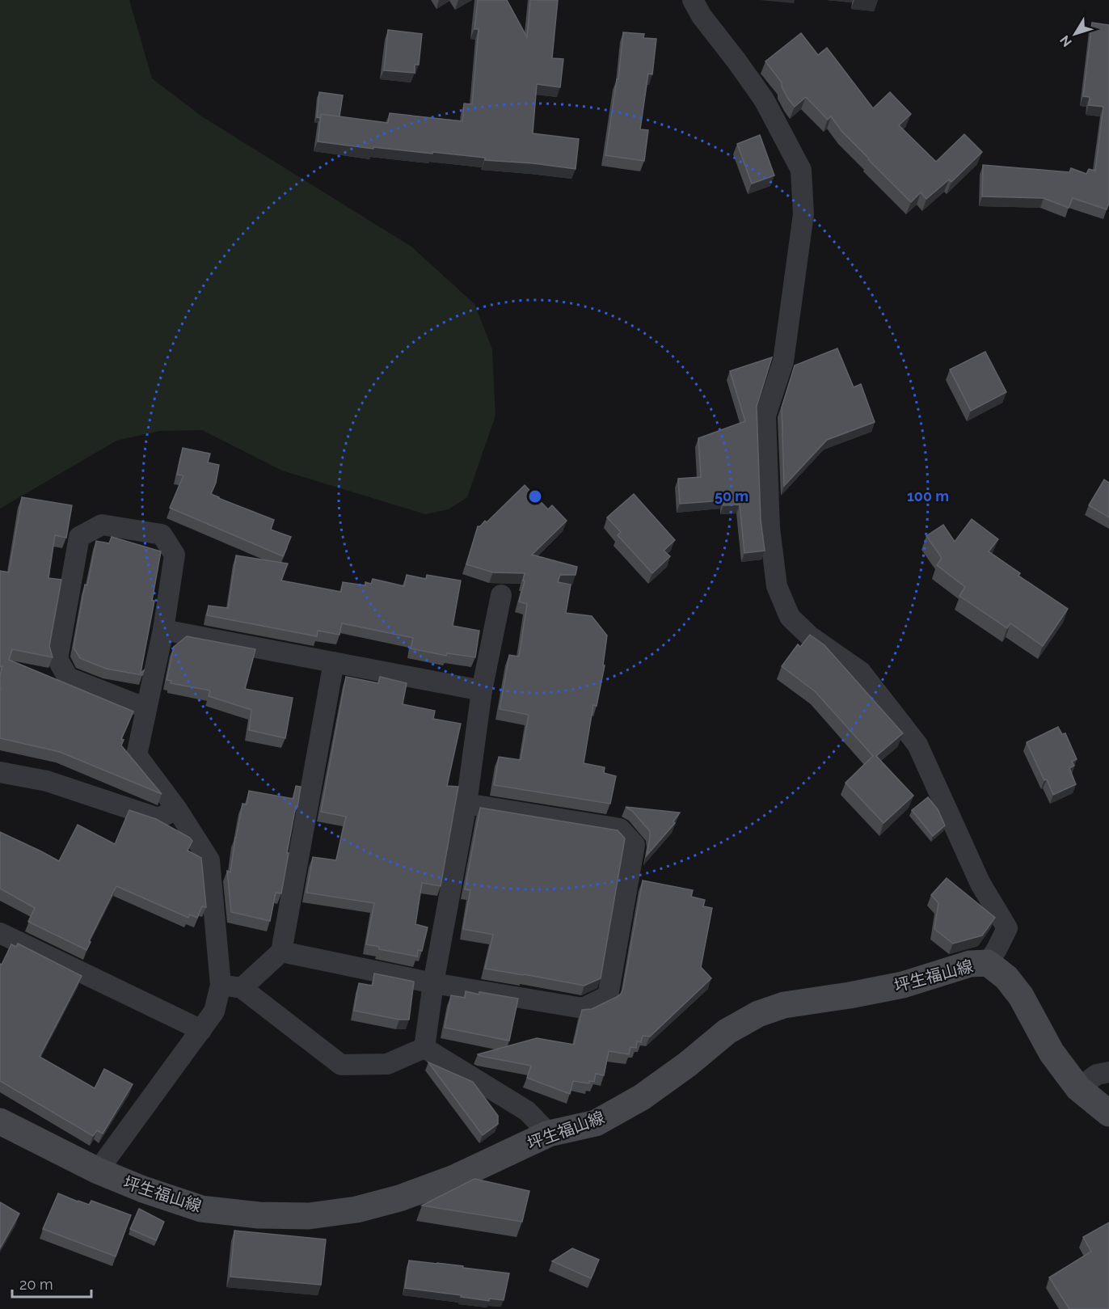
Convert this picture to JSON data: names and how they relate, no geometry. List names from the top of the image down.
{
  "streets": {
    "main road": ["坪生福山線"]
  },
  "scale_bar": "20 m",
  "north": "bottom left",
  "rings": ["50 m", "100 m"]
}
